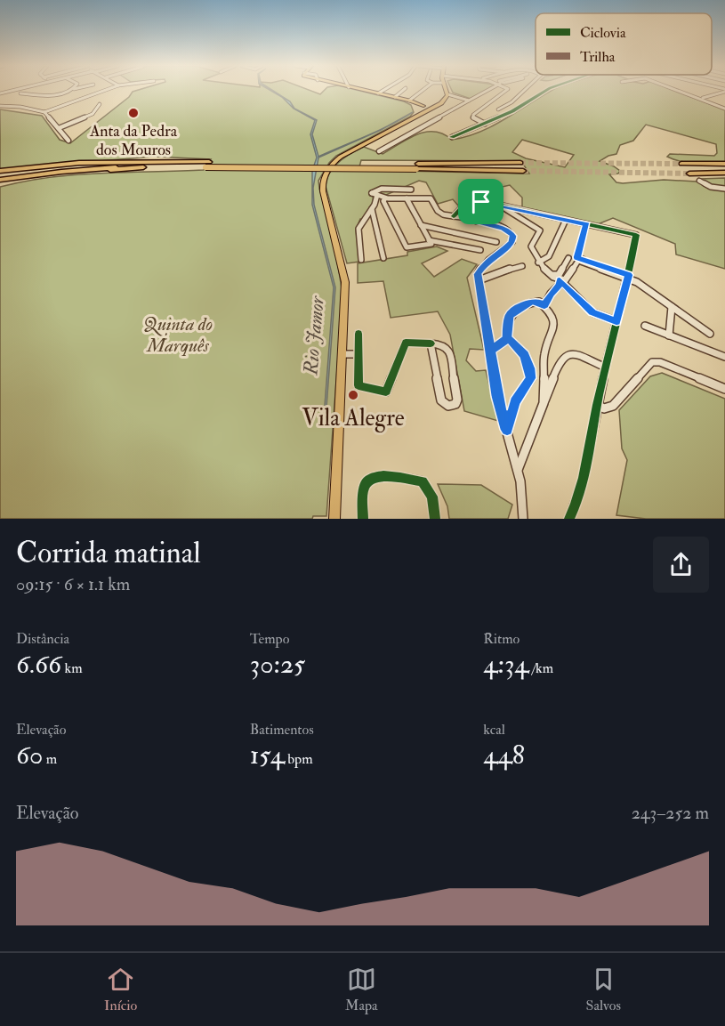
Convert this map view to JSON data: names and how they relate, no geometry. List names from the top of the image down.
{
  "water": ["Rio Jamor"],
  "parks": ["Quinta do Marquês"],
  "places": ["Anta da Pedra dos Mouros", "Vila Alegre"],
  "legend": ["Ciclovia", "Trilha"],
  "page": {
    "heading": ["Corrida matinal", "09:15 · 6 × 1.1 km"],
    "stats": [
      ["Distância", "6.66 km"],
      ["Tempo", "30:25"],
      ["Ritmo", "4:34 /km"],
      ["Elevação", "60 m"],
      ["Batimentos", "154 bpm"],
      ["kcal", "448"]
    ],
    "chart": ["Elevação", "243–252 m"],
    "tabs": ["Início", "Mapa", "Salvos"]
  }
}
